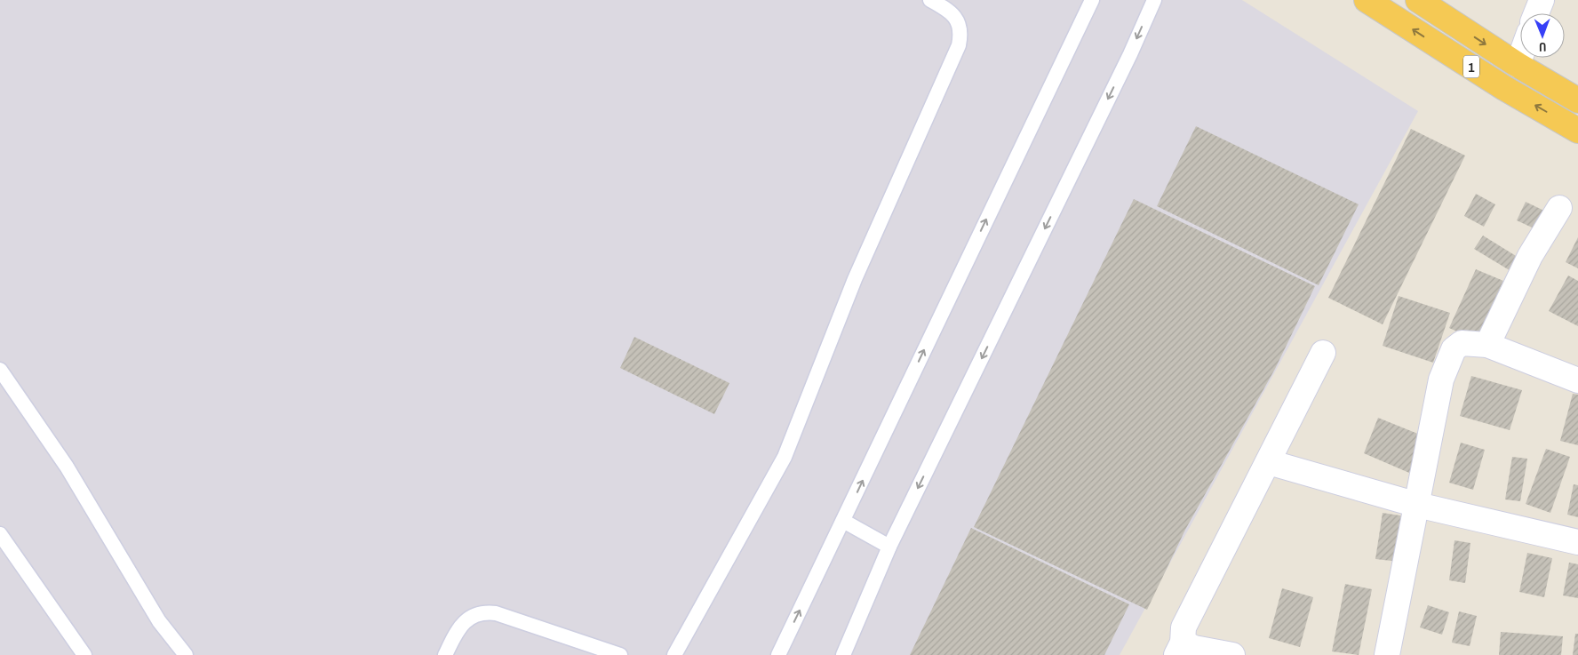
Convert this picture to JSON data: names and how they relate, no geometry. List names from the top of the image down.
{
  "streets": {
    "highway": ["1"]
  },
  "north": "bottom"
}
